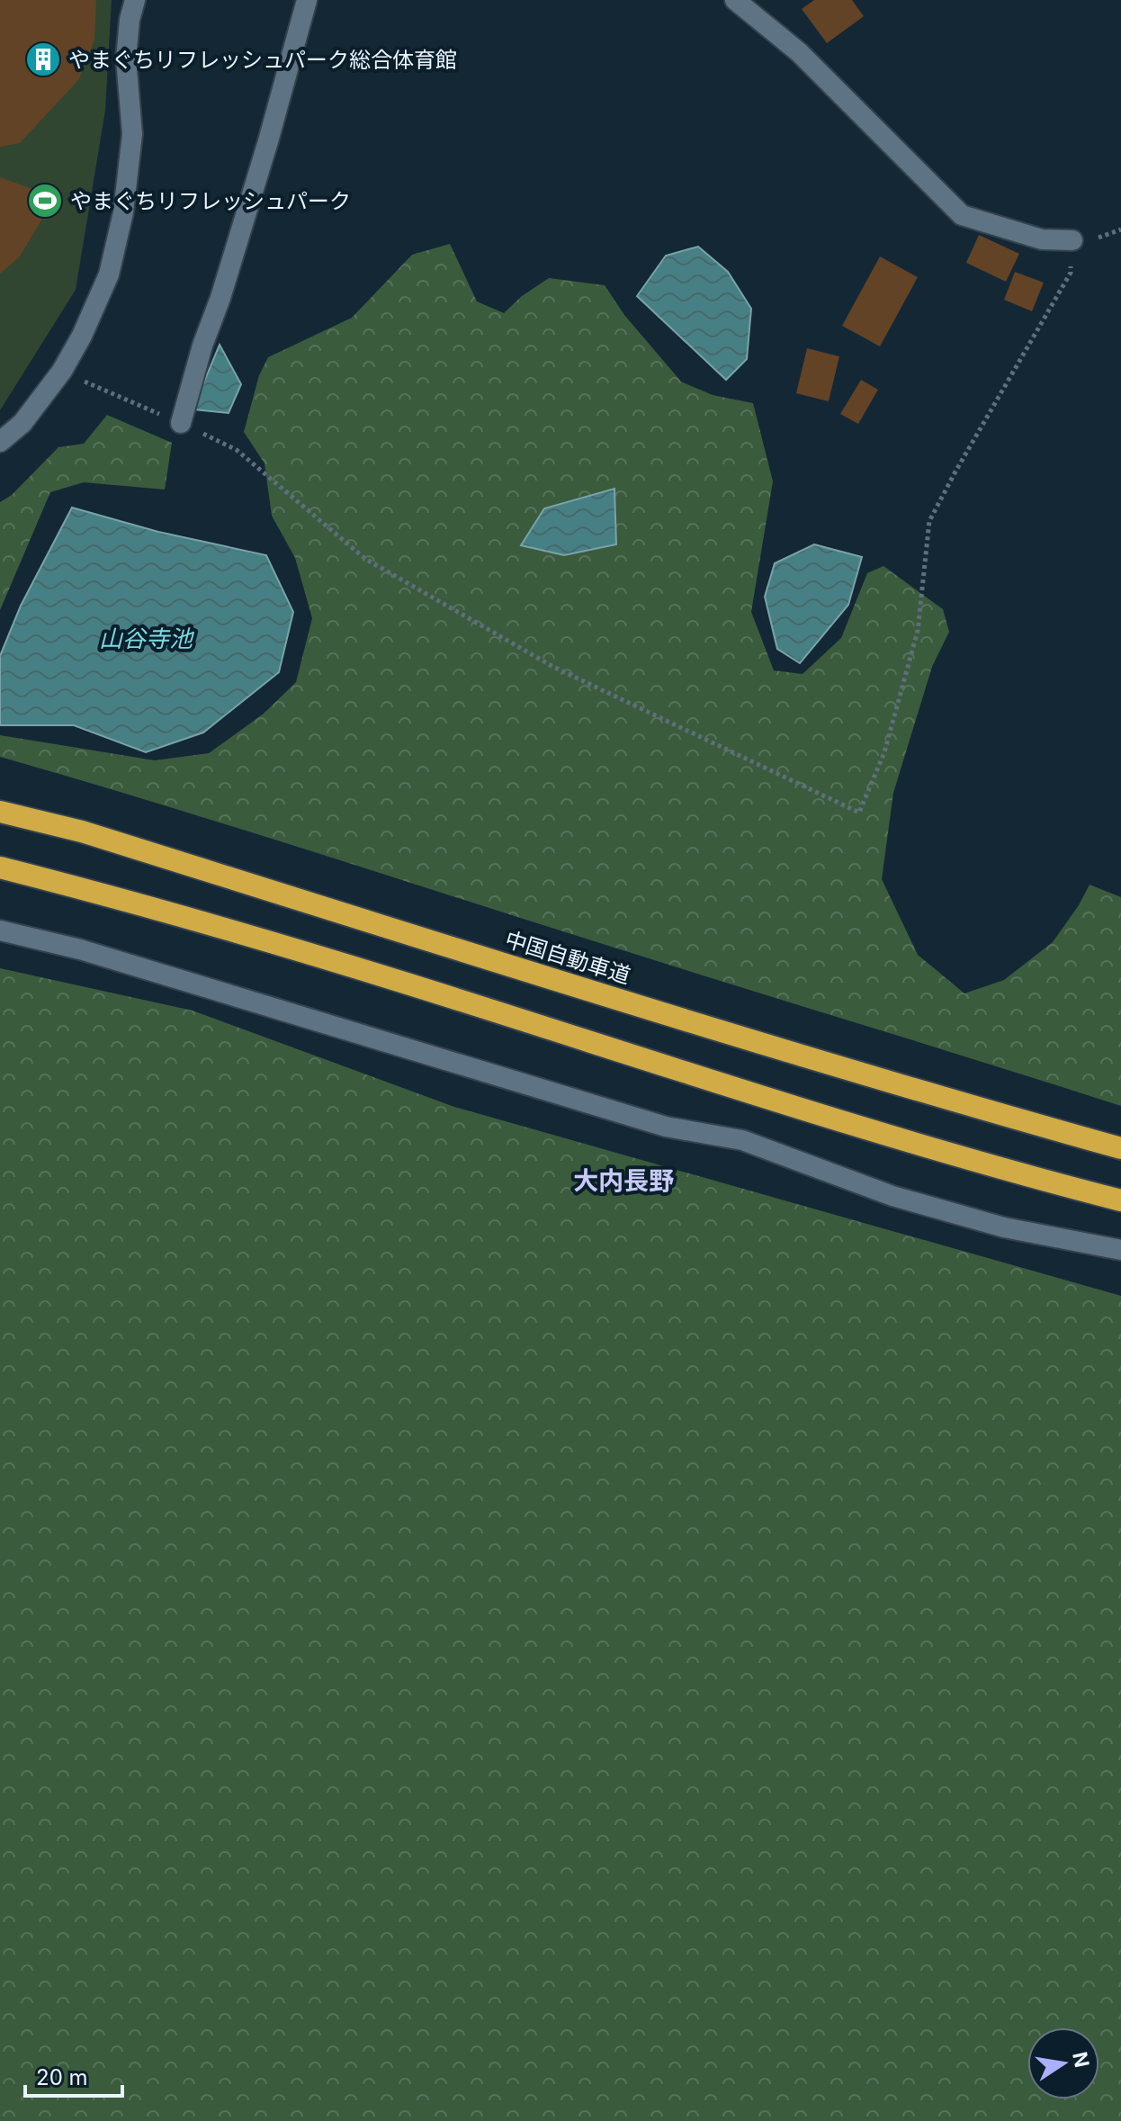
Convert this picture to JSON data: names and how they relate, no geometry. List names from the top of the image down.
{
  "streets": {
    "highway": ["中国自動車道"]
  },
  "districts": ["大内長野"],
  "water": ["山谷寺池"],
  "places": {
    "building": ["やまぐちリフレッシュパーク総合体育館"],
    "sports": ["やまぐちリフレッシュパーク"]
  },
  "scale_bar": "20 m",
  "north": "right"
}
